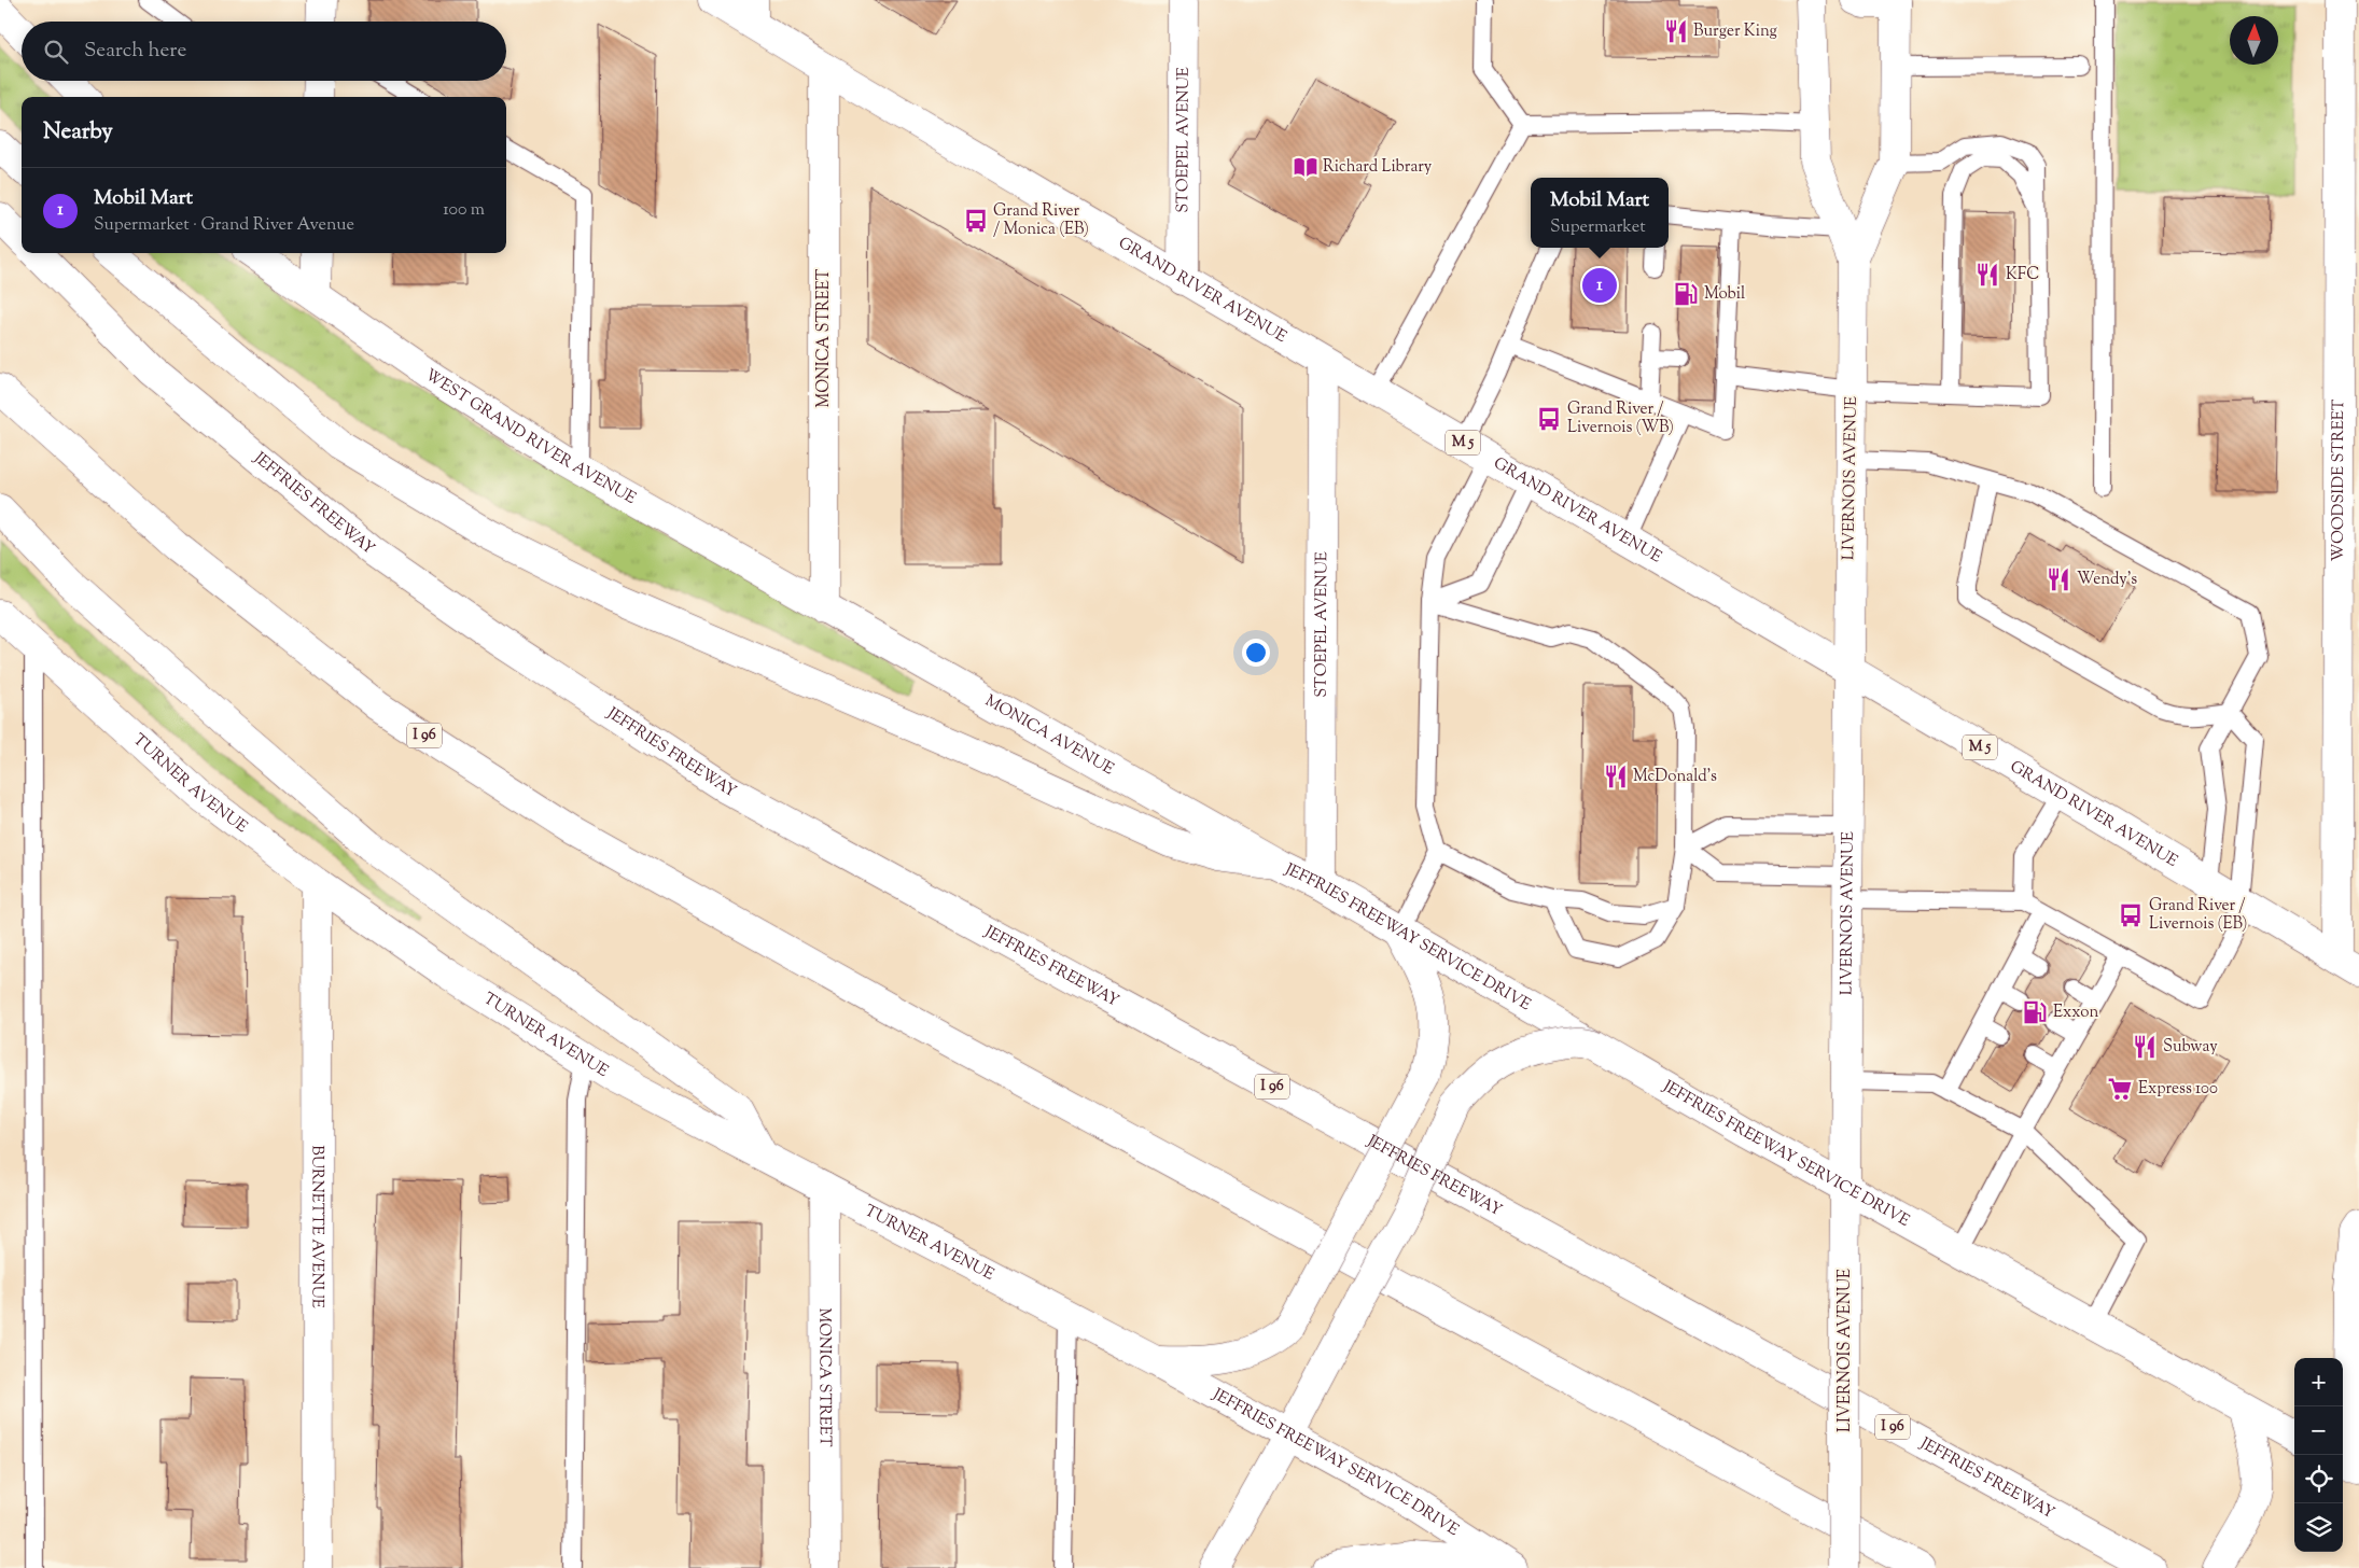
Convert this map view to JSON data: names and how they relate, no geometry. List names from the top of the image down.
{
  "streets": {
    "main road": [
      "STOEPEL AVENUE",
      "GRAND RIVER AVENUE",
      "MONICA STREET",
      "WEST GRAND RIVER AVENUE",
      "M 5",
      "LIVERNOIS AVENUE",
      "WOODSIDE STREET",
      "JEFFRIES FREEWAY",
      "I 96",
      "MONICA AVENUE",
      "TURNER AVENUE",
      "JEFFRIES FREEWAY SERVICE DRIVE",
      "BURNETTE AVENUE"
    ]
  },
  "crossings": [
    ["STOEPEL AVENUE", "GRAND RIVER AVENUE"],
    ["STOEPEL AVENUE", "JEFFRIES FREEWAY SERVICE DRIVE"],
    ["GRAND RIVER AVENUE", "MONICA STREET"],
    ["GRAND RIVER AVENUE", "LIVERNOIS AVENUE"],
    ["GRAND RIVER AVENUE", "WOODSIDE STREET"],
    ["MONICA STREET", "WEST GRAND RIVER AVENUE"],
    ["MONICA STREET", "MONICA AVENUE"],
    ["MONICA STREET", "TURNER AVENUE"],
    ["WEST GRAND RIVER AVENUE", "MONICA AVENUE"],
    ["LIVERNOIS AVENUE", "JEFFRIES FREEWAY SERVICE DRIVE"],
    ["MONICA AVENUE", "JEFFRIES FREEWAY SERVICE DRIVE"],
    ["TURNER AVENUE", "JEFFRIES FREEWAY SERVICE DRIVE"],
    ["TURNER AVENUE", "BURNETTE AVENUE"]
  ],
  "places": {
    "restaurant": [
      "Burger King",
      "KFC",
      "Wendy's",
      "McDonald's",
      "Subway"
    ],
    "library": ["Richard Library"],
    "bus stop": ["Grand River / Monica (EB)", "Grand River / Livernois (WB)", "Grand River / Livernois (EB)"],
    "fuel station": ["Mobil", "Exxon"],
    "supermarket": ["Express 100"]
  },
  "north": "top",
  "page": {
    "search": "Search here",
    "heading": "Nearby",
    "list": [
      {
        "mark": "1",
        "name": "Mobil Mart",
        "note": "Supermarket · Grand River Avenue",
        "value": "100 m"
      }
    ],
    "popup": ["Mobil Mart", "Supermarket"],
    "pins": "1",
    "map_buttons": ["+", "−"]
  }
}
